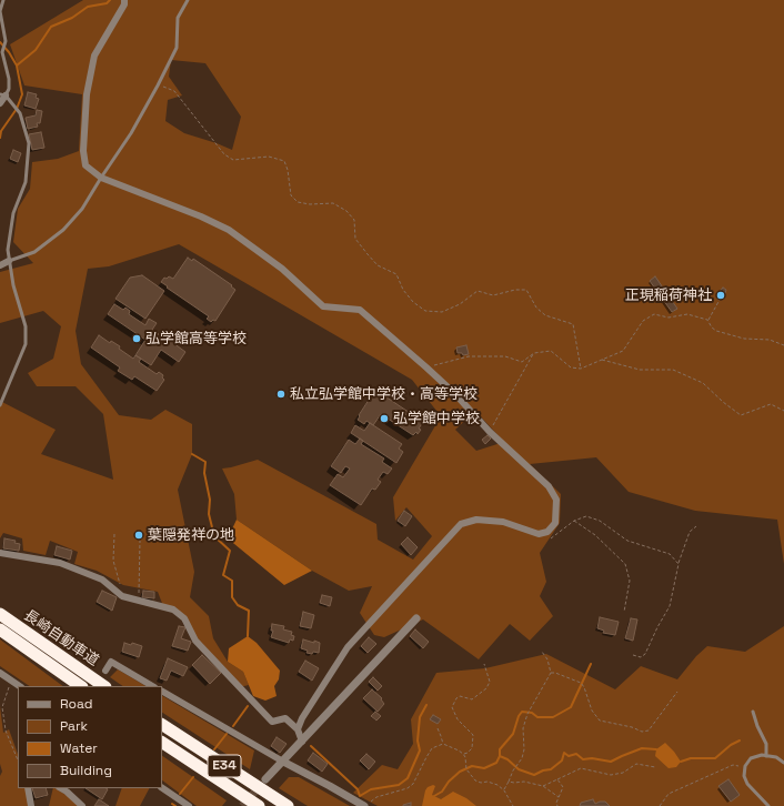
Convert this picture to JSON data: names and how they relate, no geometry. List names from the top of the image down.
{
  "streets": {
    "highway": ["長崎自動車道", "E34"]
  },
  "places": [
    "正現稲荷神社",
    "弘学館高等学校",
    "私立弘学館中学校・高等学校",
    "弘学館中学校",
    "葉隠発祥の地"
  ],
  "legend": [
    "Road",
    "Park",
    "Water",
    "Building"
  ]
}
